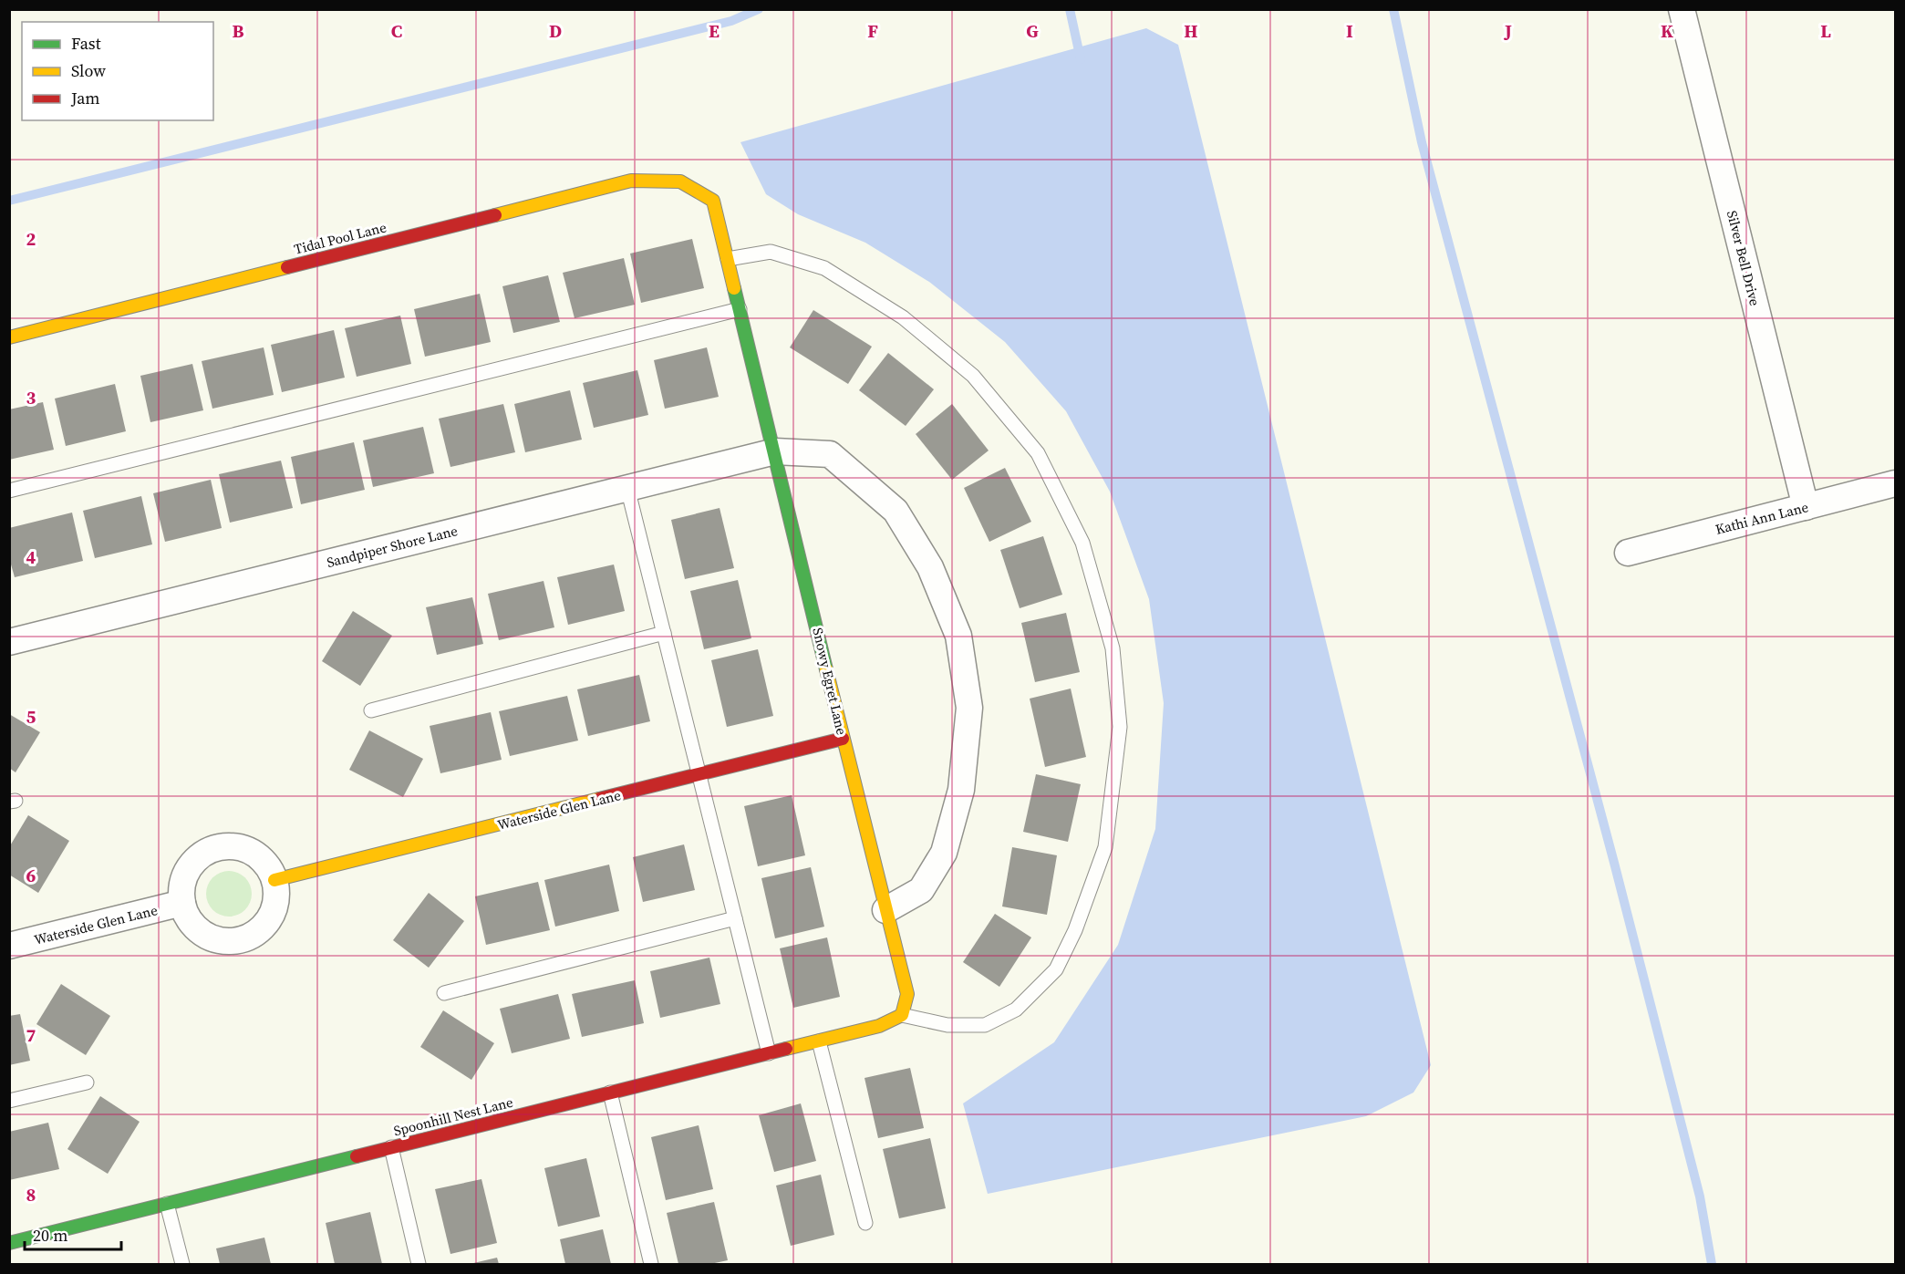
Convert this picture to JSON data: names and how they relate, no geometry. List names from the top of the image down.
{
  "streets": {
    "street": [
      "Tidal Pool Lane",
      "Silver Bell Drive",
      "Kathi Ann Lane",
      "Sandpiper Shore Lane",
      "Snowy Egret Lane",
      "Waterside Glen Lane",
      "Spoonhill Nest Lane"
    ]
  },
  "crossings": [
    ["Tidal Pool Lane", "Snowy Egret Lane"],
    ["Silver Bell Drive", "Kathi Ann Lane"],
    ["Sandpiper Shore Lane", "Snowy Egret Lane"],
    ["Snowy Egret Lane", "Waterside Glen Lane"],
    ["Snowy Egret Lane", "Spoonhill Nest Lane"]
  ],
  "legend": ["Fast", "Slow", "Jam"],
  "scale_bar": "20 m",
  "grid": {
    "columns": [
      "B",
      "C",
      "D",
      "E",
      "F",
      "G",
      "H",
      "I",
      "J",
      "K",
      "L"
    ],
    "rows": [
      "2",
      "3",
      "4",
      "5",
      "6",
      "7",
      "8"
    ]
  }
}
